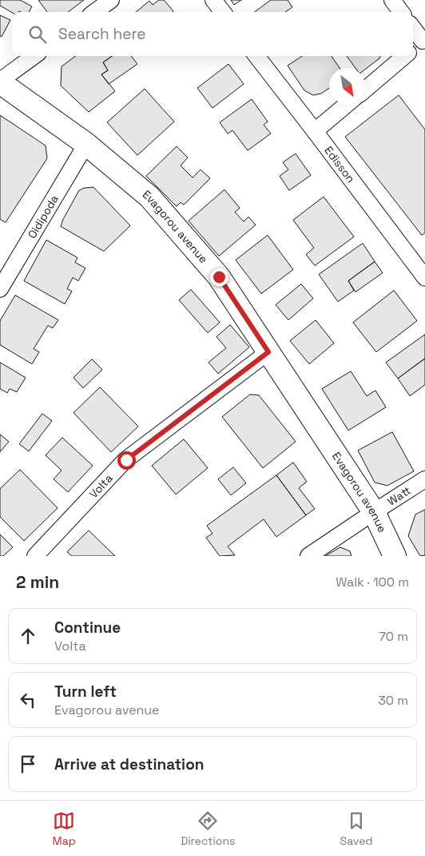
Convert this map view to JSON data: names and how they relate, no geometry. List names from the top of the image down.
{
  "streets": {
    "street": [
      "Edisson",
      "Oidipoda",
      "Evagorou avenue",
      "Volta",
      "Watt"
    ]
  },
  "crossings": [
    ["Oidipoda", "Evagorou avenue"],
    ["Evagorou avenue", "Volta"],
    ["Evagorou avenue", "Watt"]
  ],
  "north": "bottom right",
  "page": {
    "search": "Search here",
    "heading": ["2 min", "Walk · 100 m"],
    "list": [
      ["Continue", "Volta", "70 m"],
      ["Turn left", "Evagorou avenue", "30 m"],
      "Arrive at destination"
    ],
    "nav": ["Map", "Directions", "Saved"]
  }
}
